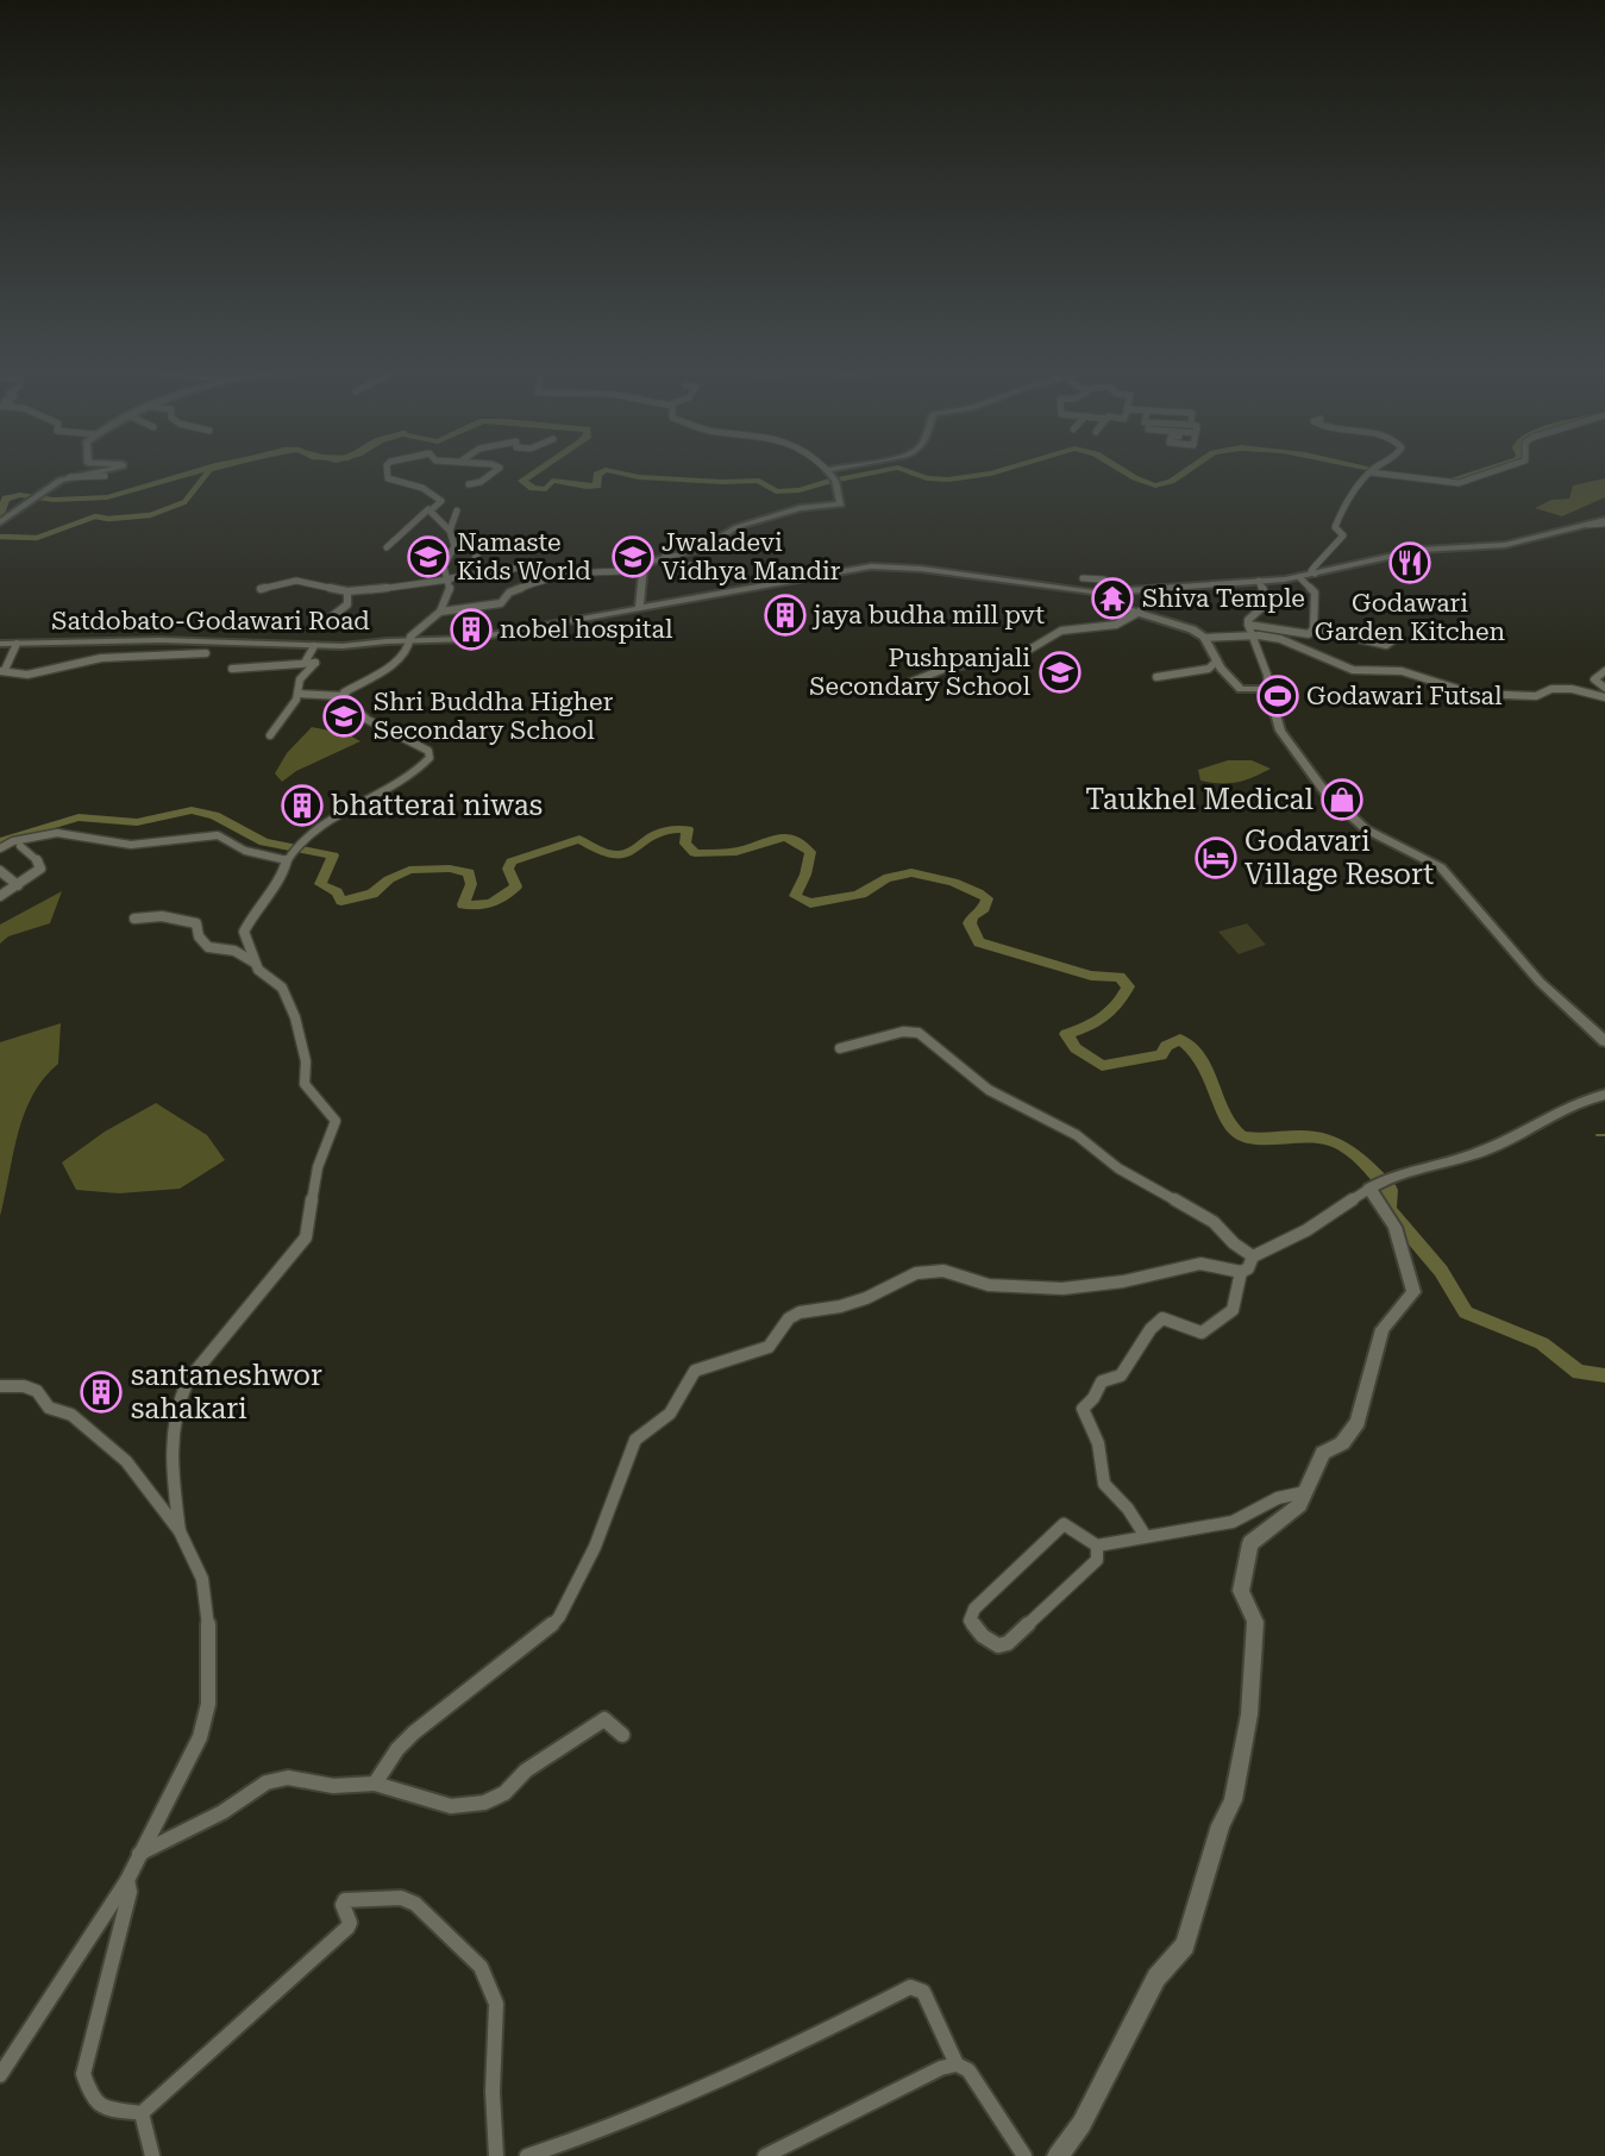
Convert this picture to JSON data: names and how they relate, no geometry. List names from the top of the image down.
{
  "streets": {
    "street": ["Satdobato-Godawari Road"]
  },
  "places": {
    "school or university": [
      "Namaste Kids World",
      "Jwaladevi Vidhya Mandir",
      "Pushpanjali Secondary School",
      "Shri Buddha Higher Secondary School"
    ],
    "restaurant": ["Godawari Garden Kitchen"],
    "temple": ["Shiva Temple"],
    "building": [
      "jaya budha mill pvt",
      "nobel hospital",
      "bhatterai niwas",
      "santaneshwor sahakari"
    ],
    "sports": ["Godawari Futsal"],
    "shop": ["Taukhel Medical"],
    "hotel": ["Godavari Village Resort"]
  }
}
